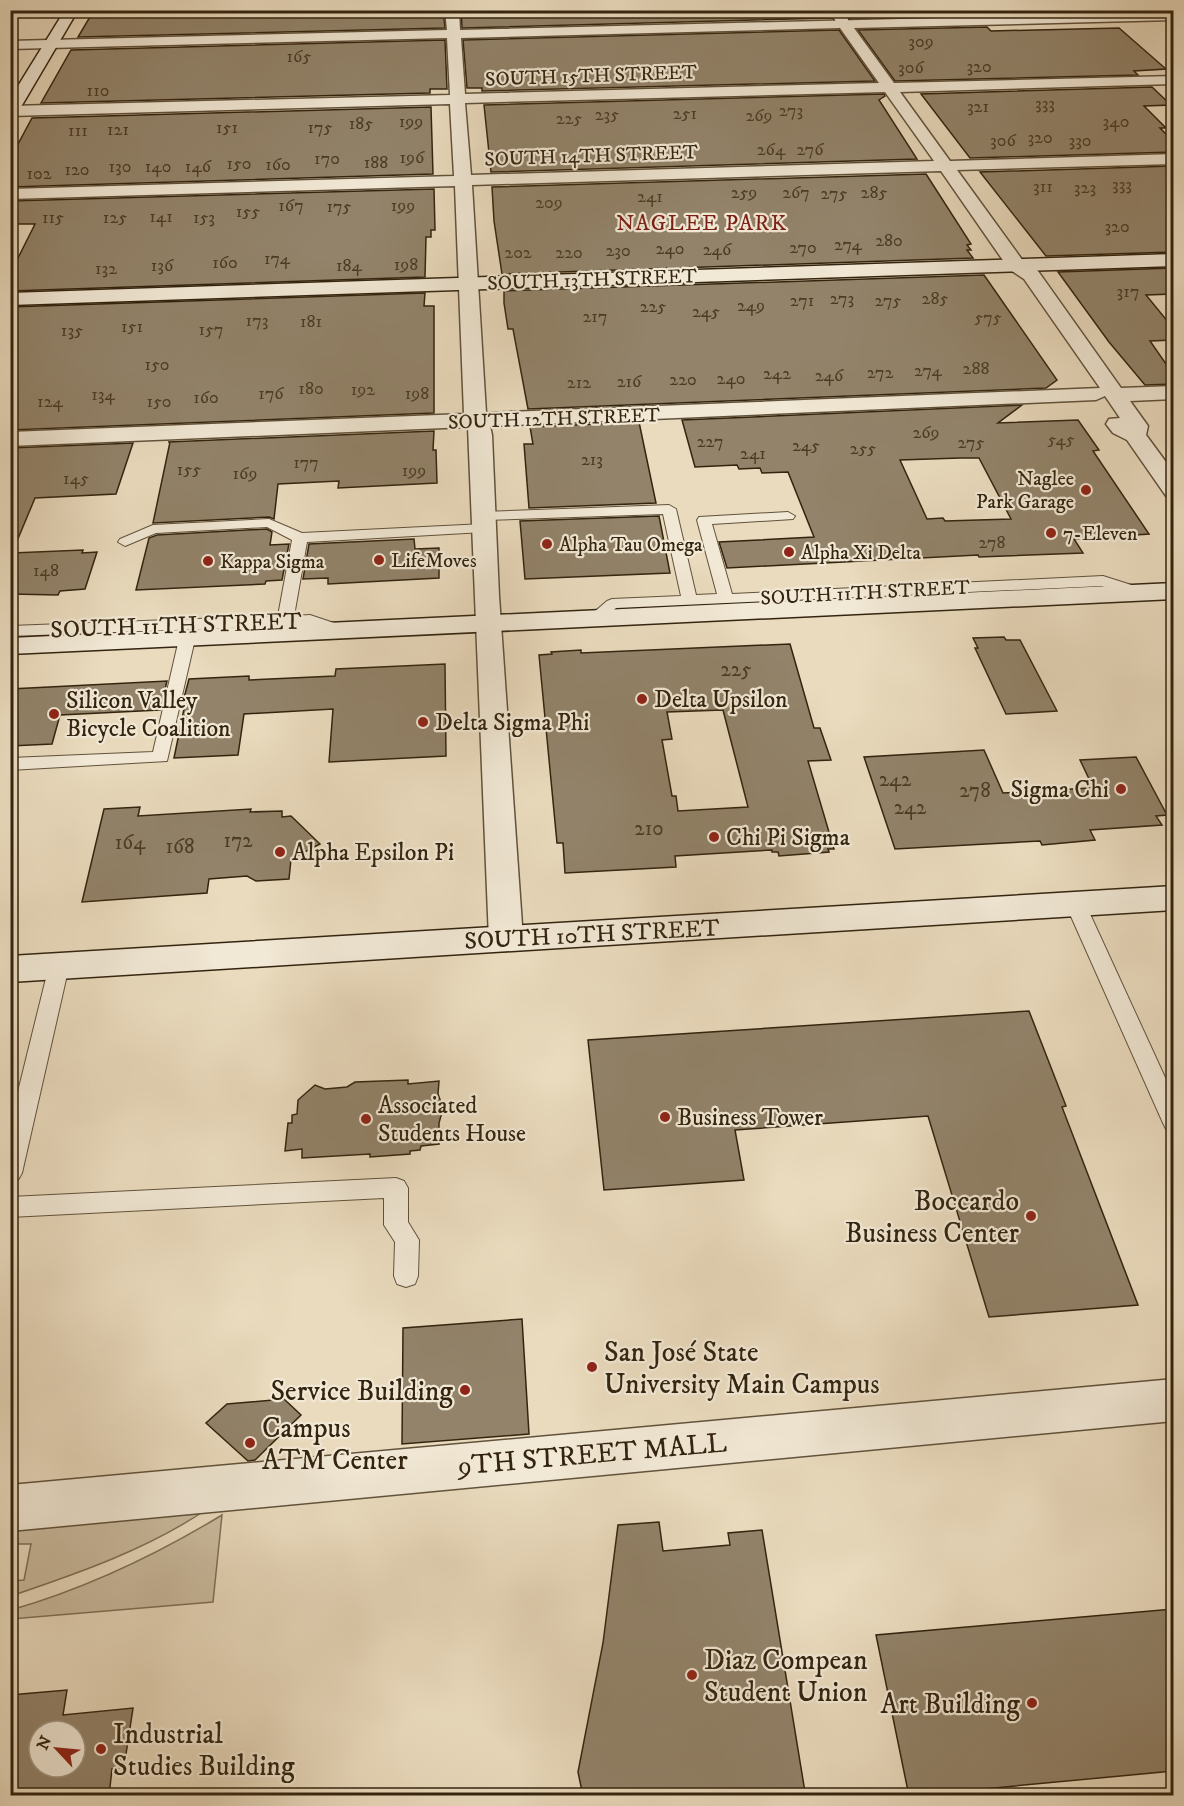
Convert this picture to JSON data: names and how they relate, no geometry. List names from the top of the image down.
{
  "streets": {
    "street": [
      "SOUTH 15TH STREET",
      "SOUTH 14TH STREET",
      "SOUTH 13TH STREET",
      "SOUTH 12TH STREET",
      "SOUTH 11TH STREET",
      "SOUTH 10TH STREET",
      "9TH STREET MALL"
    ]
  },
  "districts": ["NAGLEE PARK"],
  "places": [
    "Naglee Park Garage",
    "7-Eleven",
    "Alpha Tau Omega",
    "Alpha Xi Delta",
    "LifeMoves",
    "Kappa Sigma",
    "Delta Upsilon",
    "Silicon Valley Bicycle Coalition",
    "Delta Sigma Phi",
    "Sigma Chi",
    "Chi Pi Sigma",
    "Alpha Epsilon Pi",
    "Business Tower",
    "Associated Students House",
    "Boccardo Business Center",
    "San José State University Main Campus",
    "Service Building",
    "Campus ATM Center",
    "Diaz Compean Student Union",
    "Art Building",
    "Industrial Studies Building"
  ],
  "house_numbers": [
    "309",
    "165",
    "320",
    "306",
    "110",
    "333",
    "321",
    "273",
    "251",
    "235",
    "269",
    "225",
    "199",
    "340",
    "185",
    "151",
    "175",
    "121",
    "111",
    "320",
    "306",
    "330",
    "264",
    "276",
    "196",
    "170",
    "188",
    "150",
    "160",
    "130",
    "140",
    "146",
    "120",
    "102",
    "333",
    "311",
    "323",
    "259",
    "267",
    "285",
    "275",
    "241",
    "209",
    "167",
    "199",
    "175",
    "155",
    "141",
    "115",
    "125",
    "153",
    "320",
    "280",
    "274",
    "270",
    "240",
    "246",
    "230",
    "202",
    "220",
    "174",
    "160",
    "198",
    "136",
    "184",
    "132",
    "317",
    "273",
    "285",
    "271",
    "275",
    "249",
    "225",
    "245",
    "217",
    "575",
    "173",
    "181",
    "151",
    "157",
    "135",
    "150",
    "288",
    "274",
    "272",
    "242",
    "246",
    "240",
    "220",
    "216",
    "212",
    "180",
    "192",
    "176",
    "198",
    "134",
    "160",
    "124",
    "150",
    "269",
    "545",
    "227",
    "275",
    "245",
    "255",
    "241",
    "213",
    "177",
    "155",
    "199",
    "169",
    "145",
    "278",
    "148",
    "225",
    "242",
    "278",
    "242",
    "210",
    "172",
    "164",
    "168"
  ],
  "north": "top left"
}
